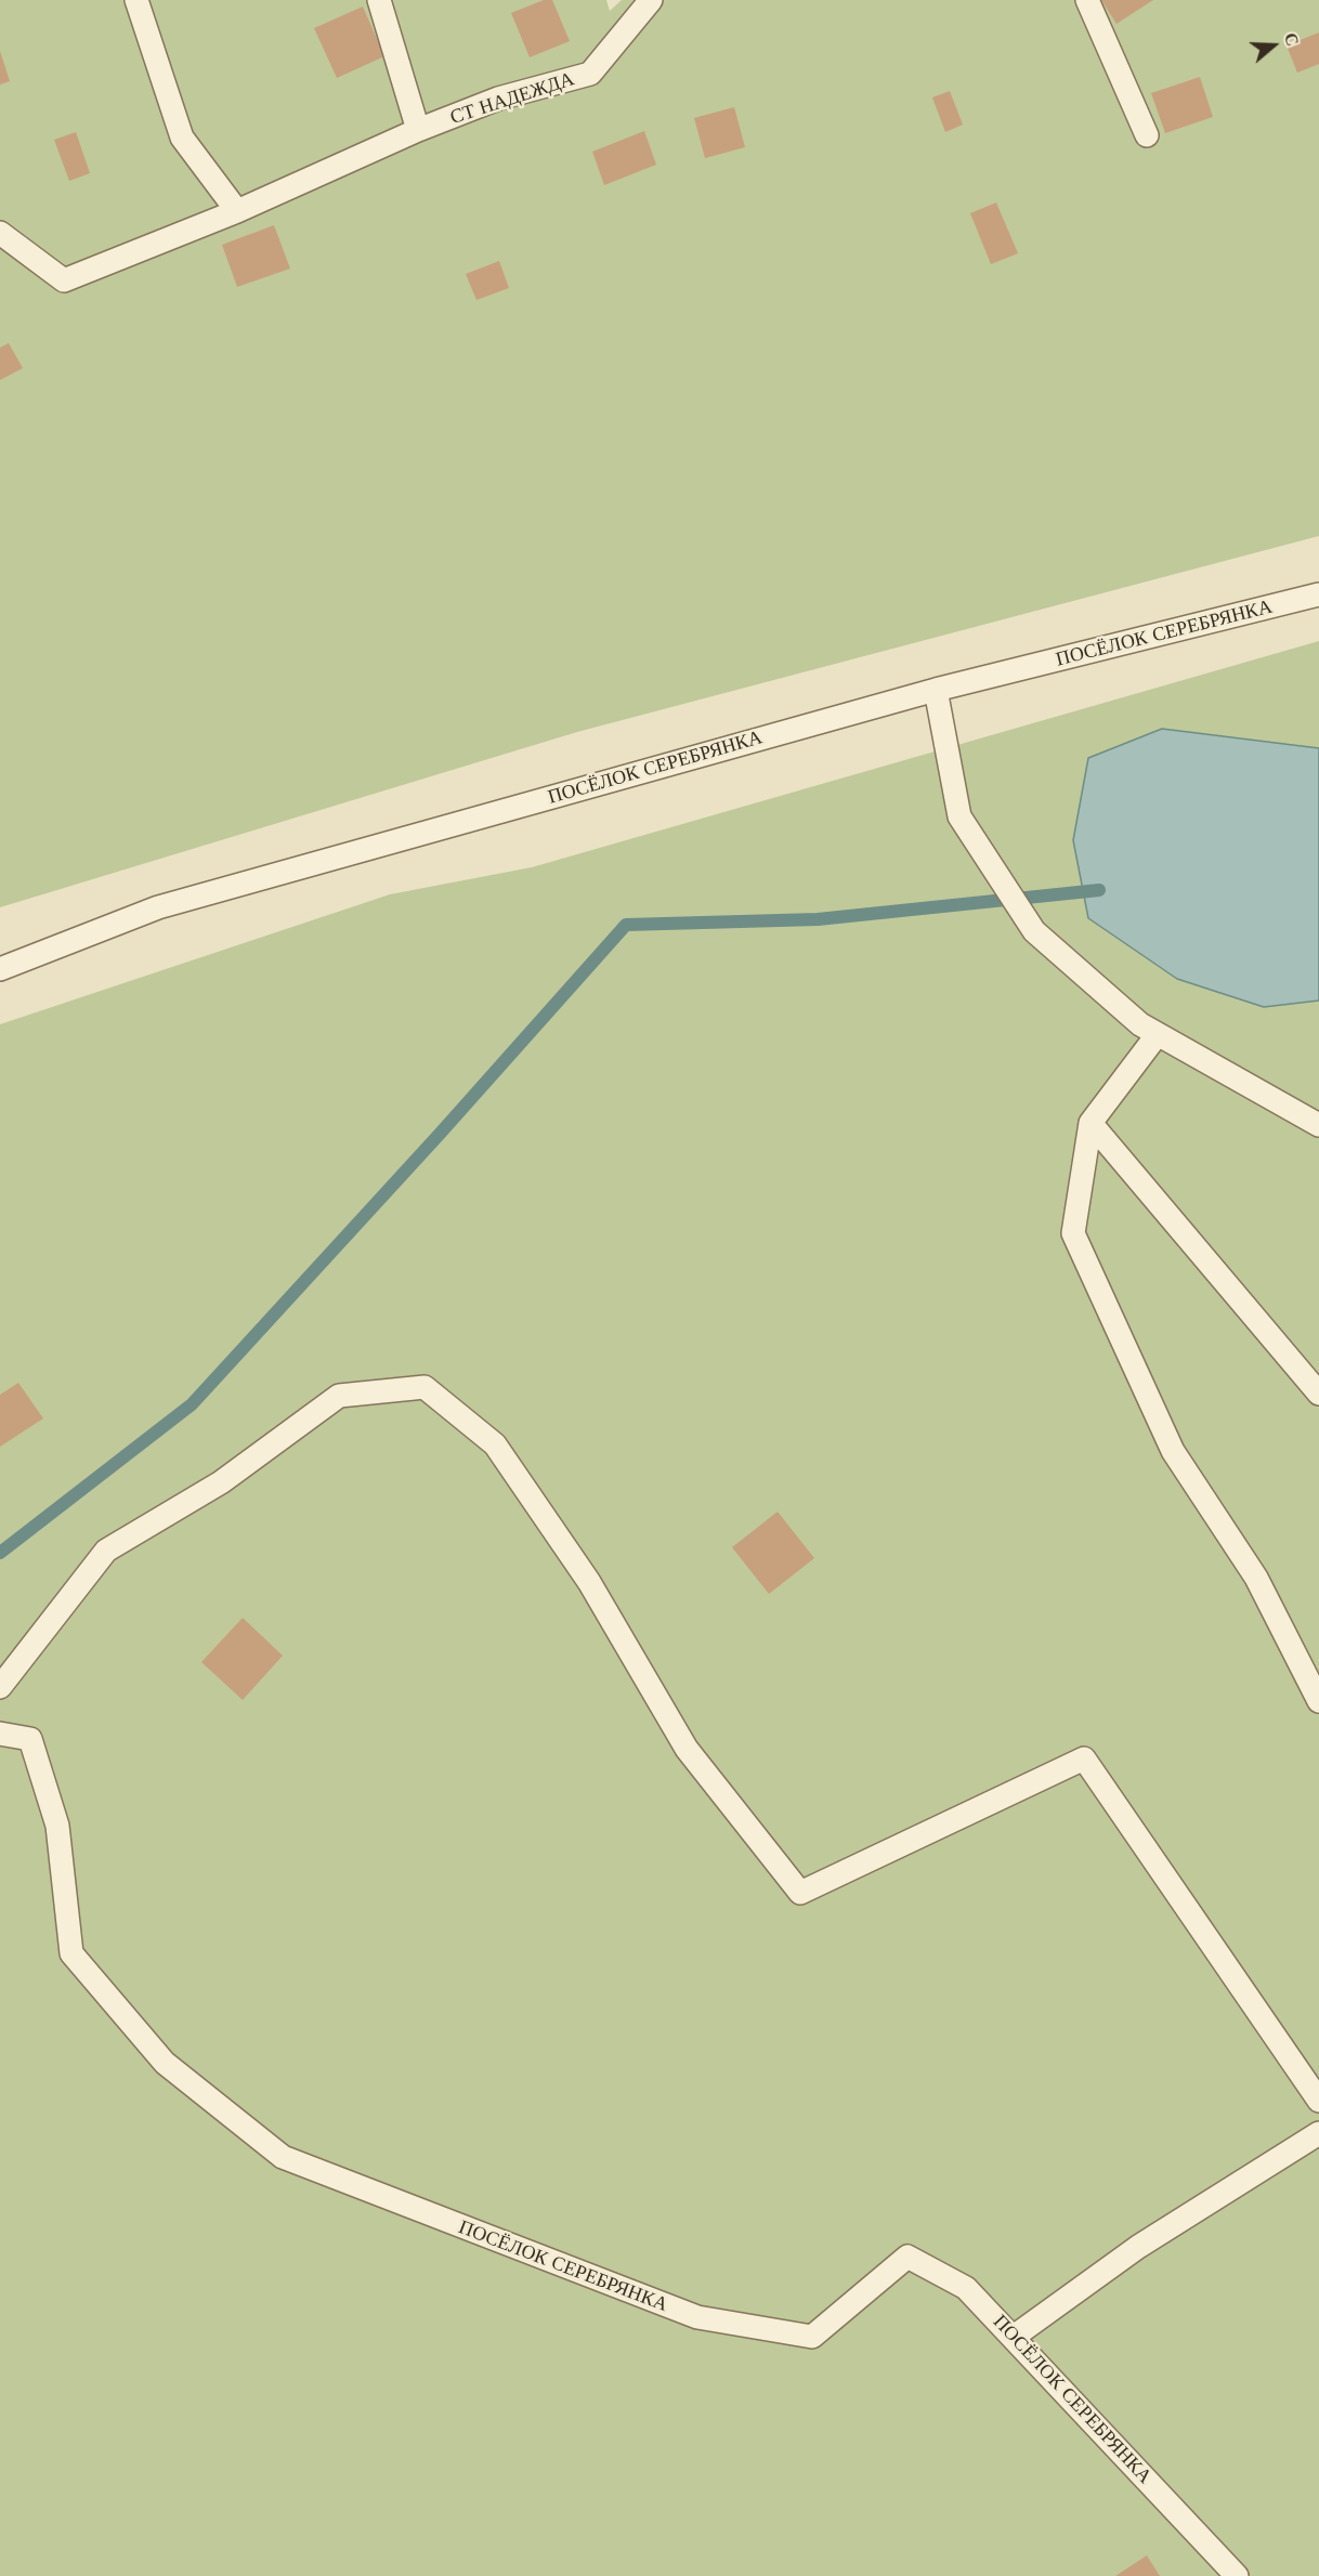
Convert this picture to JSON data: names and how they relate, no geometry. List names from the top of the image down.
{
  "streets": {
    "lane": ["СТ НАДЕЖДА", "ПОСЁЛОК СЕРЕБРЯНКА"]
  },
  "north": "right"
}
